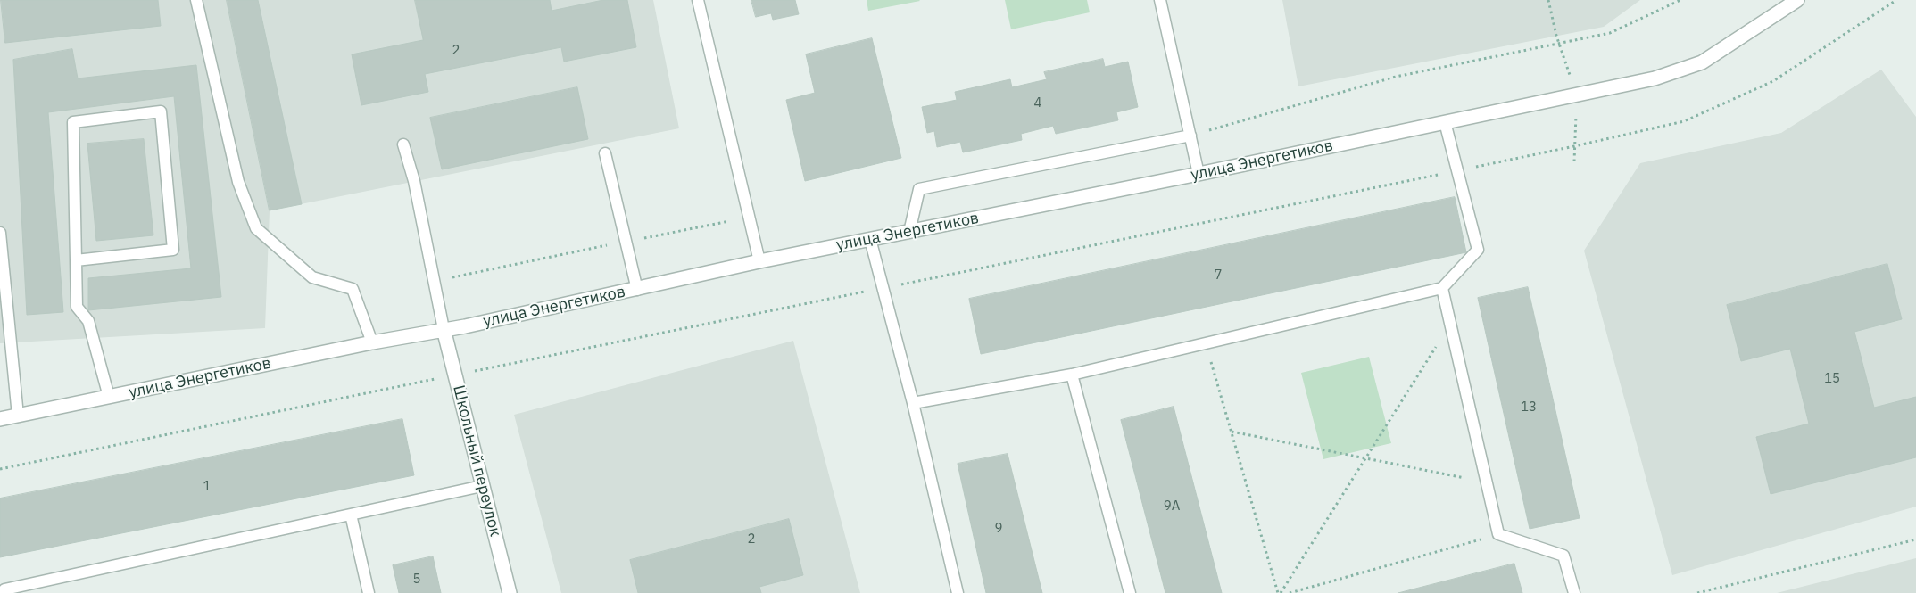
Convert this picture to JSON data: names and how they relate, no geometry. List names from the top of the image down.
{
  "streets": {
    "street": ["улица Энергетиков", "Школьный переулок"]
  },
  "crossings": [
    ["улица Энергетиков", "Школьный переулок"]
  ],
  "house_numbers": [
    "2",
    "4",
    "7",
    "15",
    "13",
    "1",
    "9А",
    "9",
    "2",
    "5"
  ]
}
